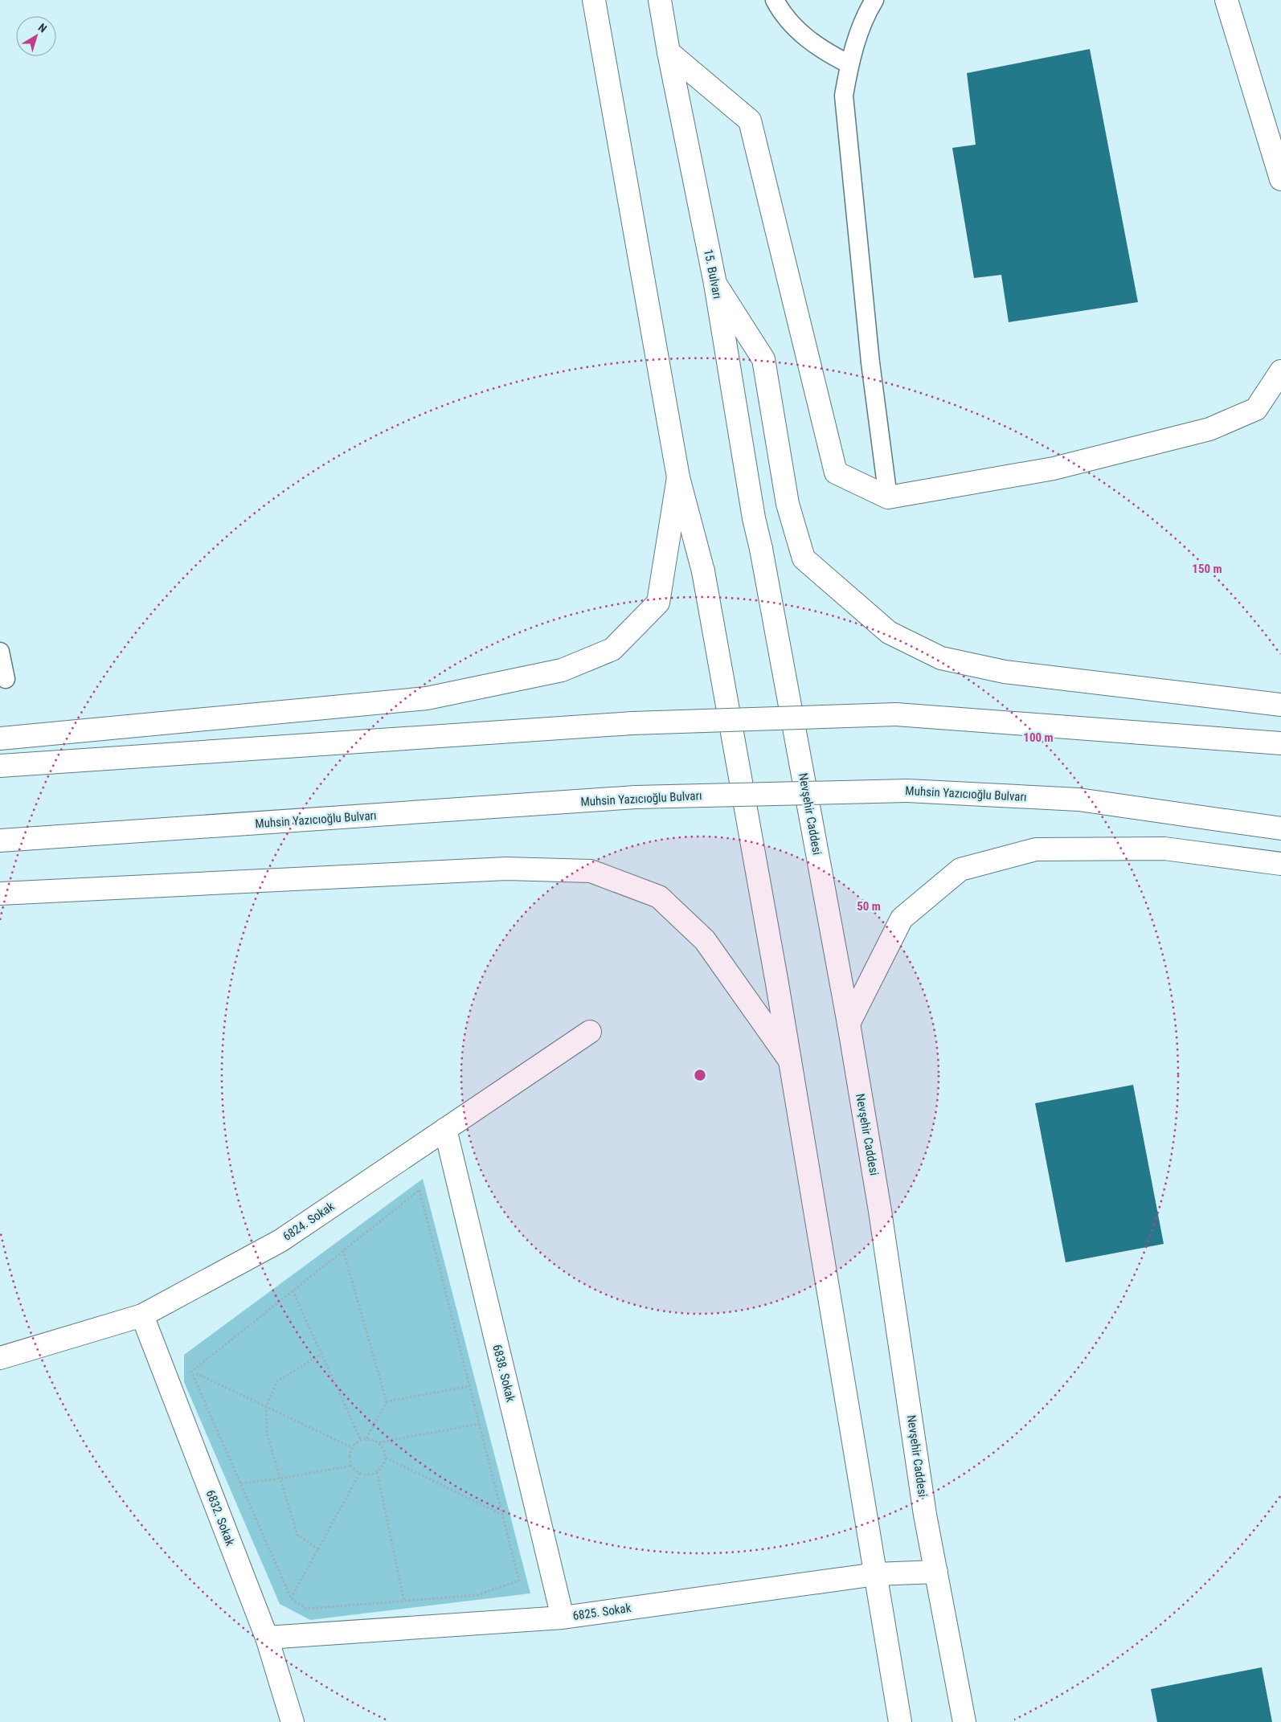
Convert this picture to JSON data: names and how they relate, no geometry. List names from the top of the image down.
{
  "streets": {
    "main road": [
      "15. Bulvarı",
      "Muhsin Yazıcıoğlu Bulvarı",
      "Nevşehir Caddesi",
      "6824. Sokak",
      "6838. Sokak",
      "6832. Sokak",
      "6825. Sokak"
    ]
  },
  "crossings": [
    ["15. Bulvarı", "Nevşehir Caddesi"],
    ["Nevşehir Caddesi", "6825. Sokak"],
    ["6824. Sokak", "6838. Sokak"],
    ["6824. Sokak", "6832. Sokak"],
    ["6838. Sokak", "6825. Sokak"],
    ["6832. Sokak", "6825. Sokak"]
  ],
  "north": "top right",
  "rings": ["150 m", "100 m", "50 m"]
}
